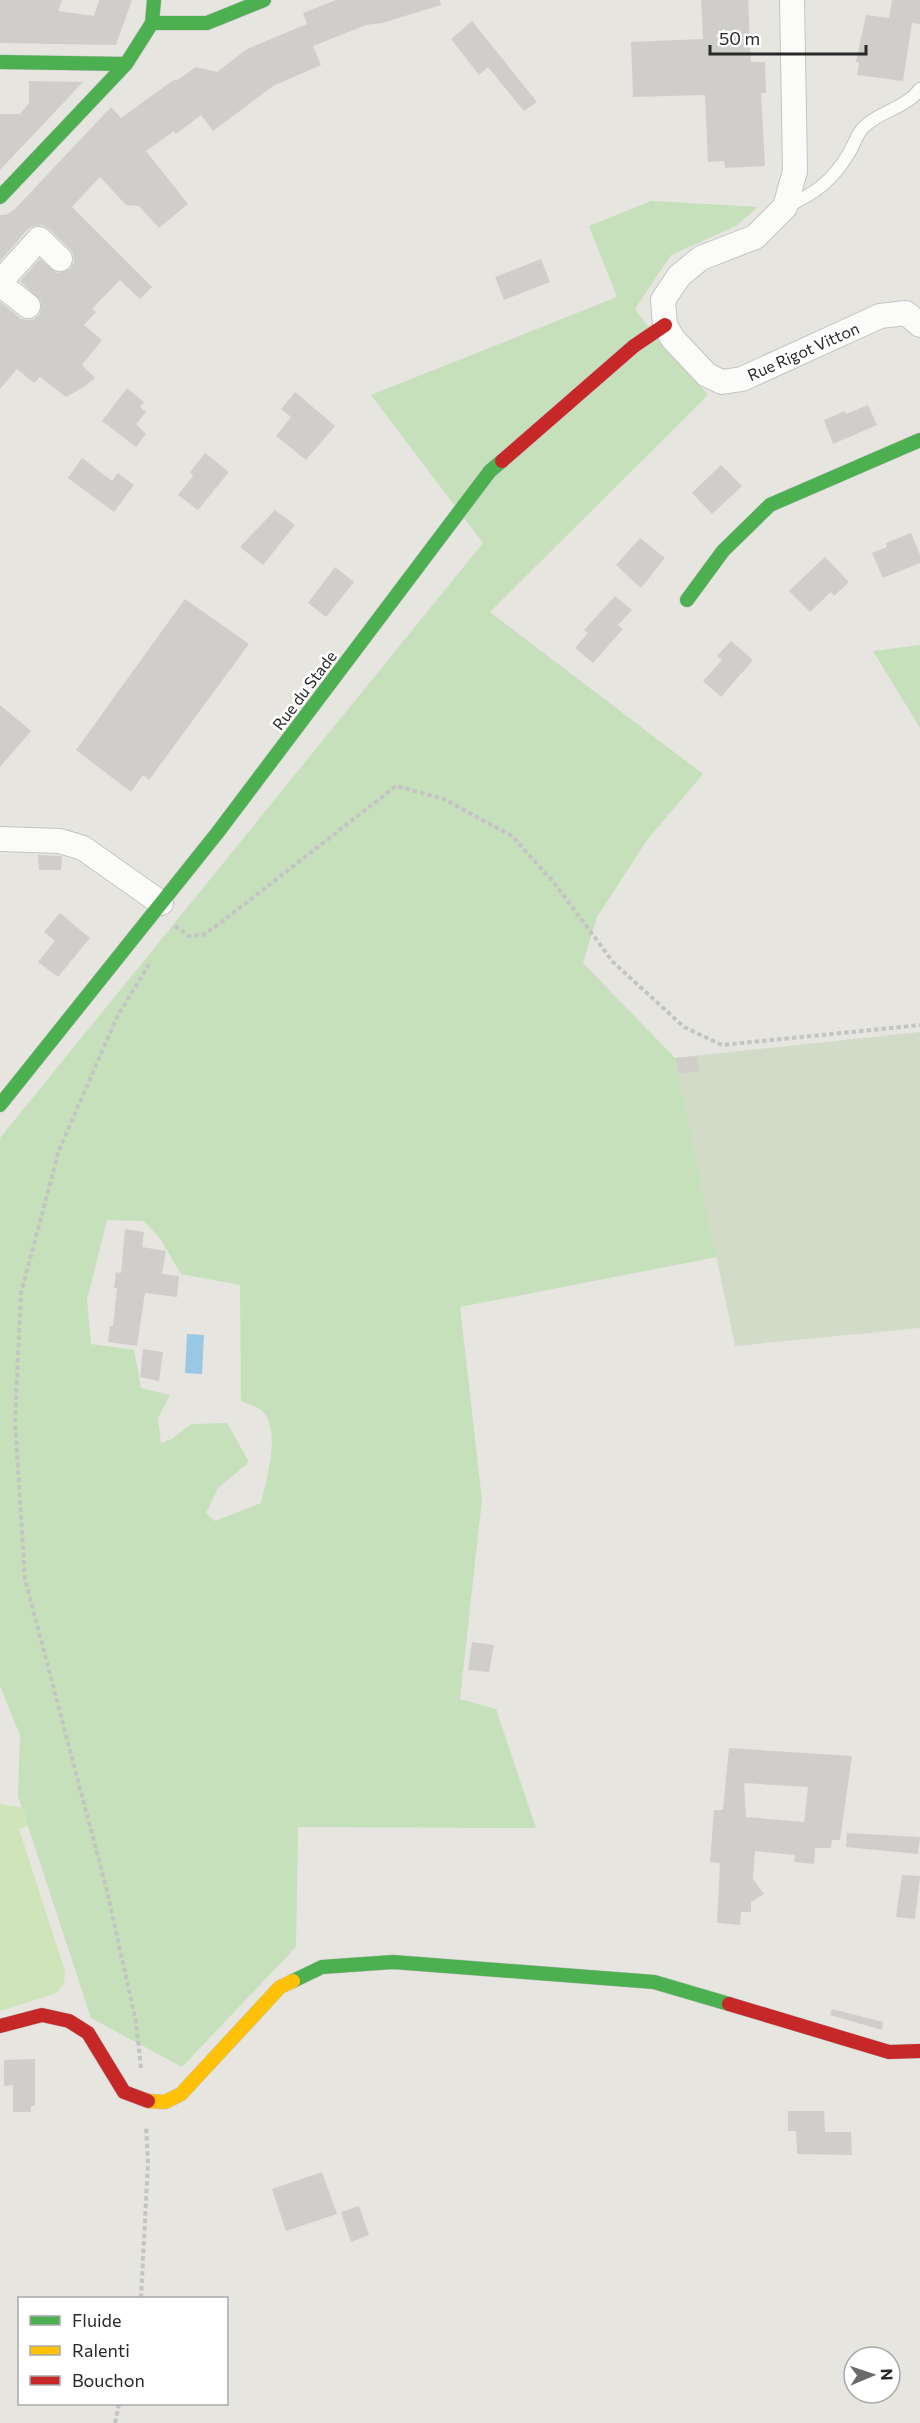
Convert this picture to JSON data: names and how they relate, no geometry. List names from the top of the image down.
{
  "streets": {
    "street": ["Rue Rigot Vitton", "Rue du Stade"]
  },
  "crossings": [
    ["Rue Rigot Vitton", "Rue du Stade"]
  ],
  "legend": ["Fluide", "Ralenti", "Bouchon"],
  "scale_bar": "50 m",
  "north": "right"
}
